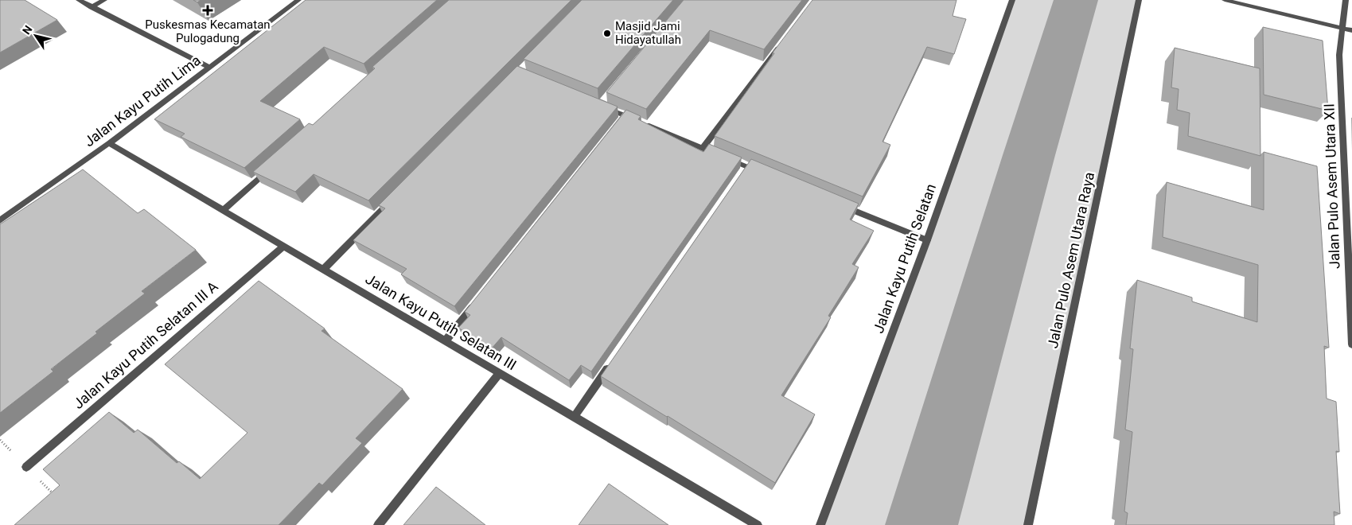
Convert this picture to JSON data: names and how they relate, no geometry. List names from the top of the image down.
{
  "streets": {
    "street": [
      "Jalan Kayu Putih Lima",
      "Jalan Pulo Asem Utara XII",
      "Jalan Kayu Putih Selatan",
      "Jalan Pulo Asem Utara Raya",
      "Jalan Kayu Putih Selatan III",
      "Jalan Kayu Putih Selatan III A"
    ]
  },
  "crossings": [
    ["Jalan Kayu Putih Lima", "Jalan Kayu Putih Selatan III"],
    ["Jalan Kayu Putih Selatan III", "Jalan Kayu Putih Selatan III A"]
  ],
  "places": {
    "health": ["Puskesmas Kecamatan Pulogadung"],
    "other": ["Masjid Jami Hidayatullah"]
  },
  "north": "top left"
}
